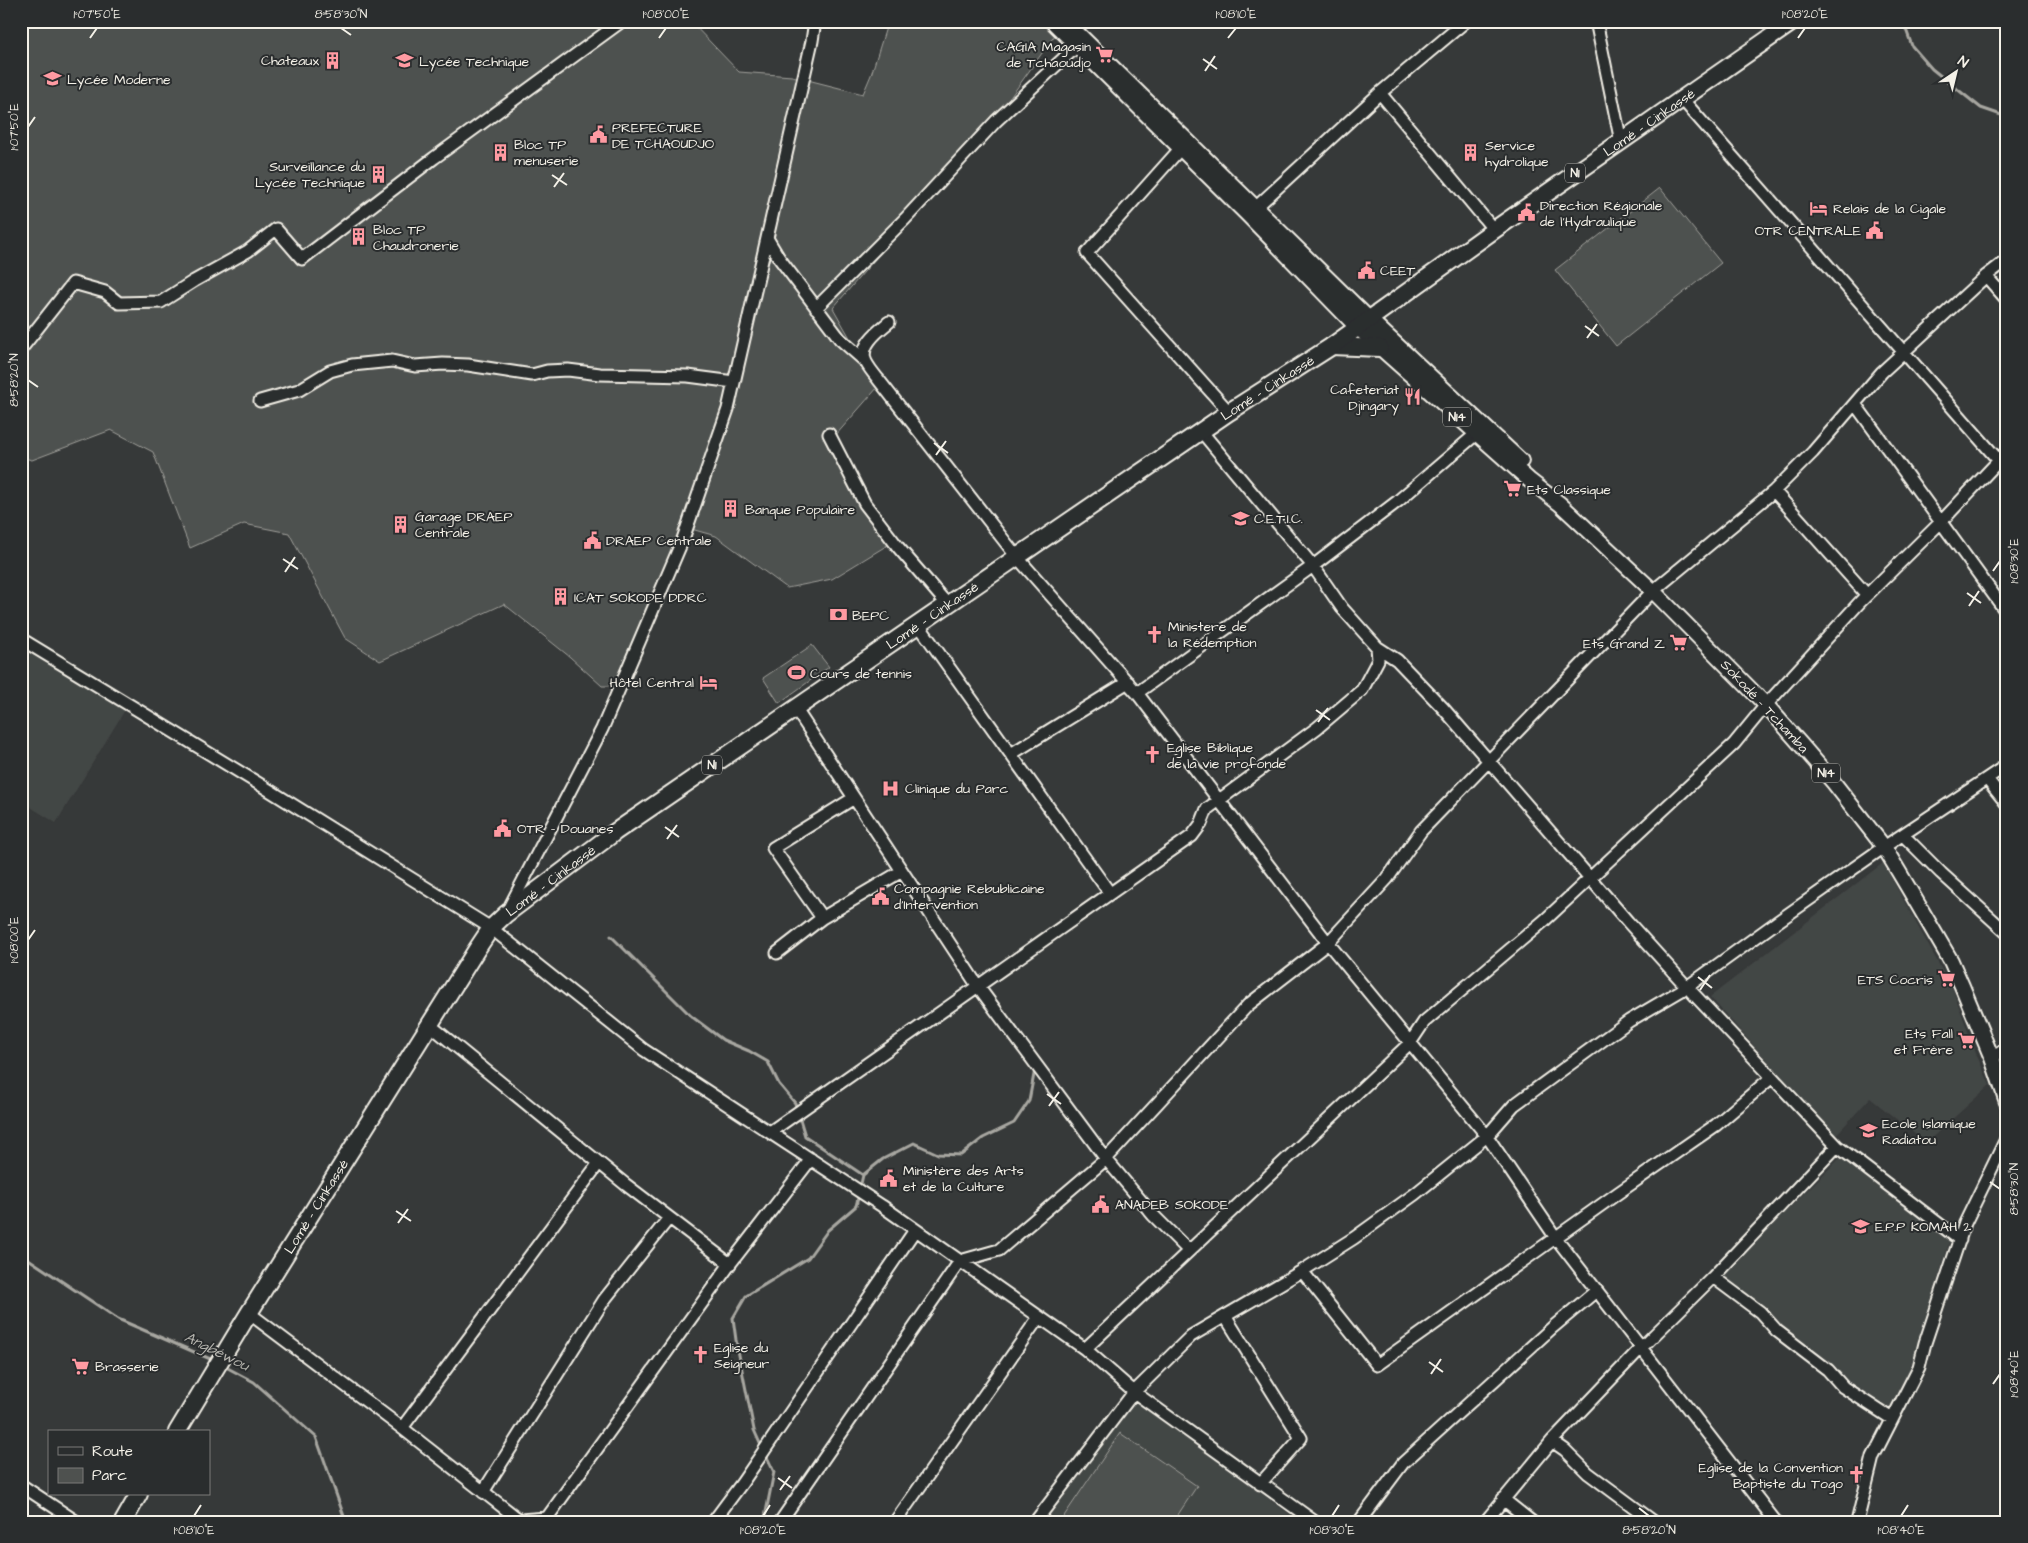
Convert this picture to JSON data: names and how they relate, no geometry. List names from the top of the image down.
{
  "streets": {
    "highway": ["Lomé - Cinkassé", "N1"],
    "main road": ["N14", "Sokodé - Tchamba"]
  },
  "crossings": [
    ["Lomé - Cinkassé", "Sokodé - Tchamba"]
  ],
  "water": ["Angbéwou"],
  "places": {
    "supermarket": [
      "CAGIA Magasin de Tchaoudjo",
      "Ets Classique",
      "Ets Grand Z",
      "ETS Cocris",
      "Ets Fall et Frère",
      "Brasserie"
    ],
    "building": [
      "Chateaux",
      "Bloc TP menuserie",
      "Service hydrolique",
      "Surveillance du Lycée Technique",
      "Bloc TP Chaudronerie",
      "Banque Populaire",
      "Garage DRAEP Centrale",
      "ICAT SOKODE DDRC"
    ],
    "school or university": [
      "Lycée Technique",
      "Lycée Moderne",
      "C.E.T.I.C.",
      "Ecole Islamique Radiatou",
      "E.P.P KOMAH 2"
    ],
    "public building": [
      "PREFECTURE DE TCHAOUDJO",
      "Direction Régionale de l'Hydraulique",
      "OTR CENTRALE",
      "CEET",
      "DRAEP Centrale",
      "OTR - Douanes",
      "Compagnie Rebublicaine d'Intervention",
      "Ministère des Arts et de la Culture",
      "ANADEB SOKODE"
    ],
    "hotel": ["Relais de la Cigale", "Hôtel Central"],
    "restaurant": ["Cafeteriat Djingary"],
    "bank": ["BEPC"],
    "church": [
      "Ministere de la Rédemption",
      "Eglise Biblique de la vie profonde",
      "Eglise du Seigneur",
      "Eglise de la Convention Baptiste du Togo"
    ],
    "sports": ["Cours de tennis"],
    "hospital": ["Clinique du Parc"]
  },
  "legend": ["Route", "Parc"],
  "north": "top right",
  "coordinates": [
    "1°07'50\"E",
    "8°58'30\"N",
    "1°08'00\"E",
    "1°08'10\"E",
    "1°08'20\"E",
    "8°58'20\"N",
    "1°08'30\"E",
    "1°08'40\"E"
  ]
}
